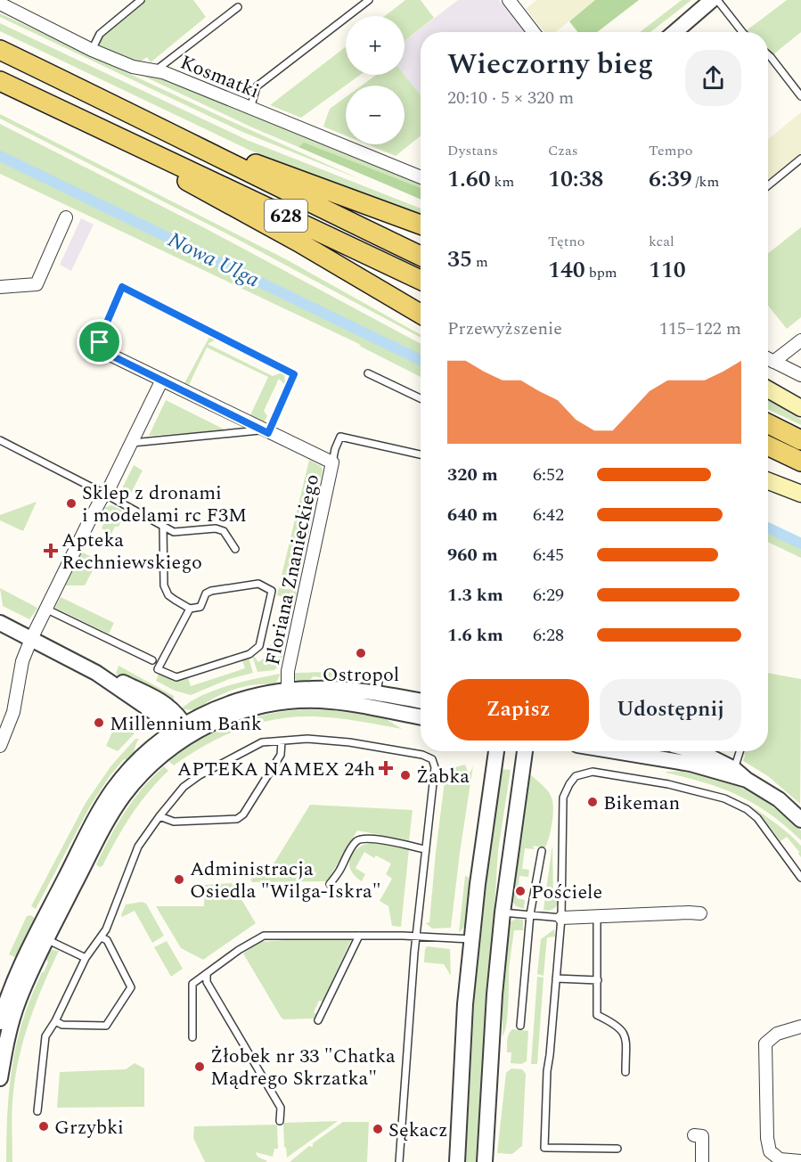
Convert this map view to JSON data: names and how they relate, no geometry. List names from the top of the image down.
{
  "streets": {
    "main road": ["628"],
    "street": ["Kosmatki", "Floriana Znanieckiego"]
  },
  "water": ["Nowa Ulga"],
  "places": {
    "other": [
      "Sklep z dronami i modelami rc F3M",
      "Ostropol",
      "Millennium Bank",
      "Żabka",
      "Bikeman",
      "Administracja Osiedla \"Wilga-Iskra\"",
      "Pościele",
      "Żłobek nr 33 \"Chatka Mądrego Skrzatka\"",
      "Grzybki",
      "Sękacz"
    ],
    "health": ["Apteka Rechniewskiego", "APTEKA NAMEX 24h"]
  },
  "page": {
    "map_buttons": ["+", "−"],
    "heading": ["Wieczorny bieg", "20:10 · 5 × 320 m"],
    "stats": [
      ["Dystans", "1.60 km"],
      ["Czas", "10:38"],
      ["Tempo", "6:39 /km"],
      ["35 m"],
      ["Tętno", "140 bpm"],
      ["kcal", "110"]
    ],
    "chart": ["Przewyższenie", "115–122 m"],
    "list": [
      {
        "name": "320 m",
        "note": "6:52"
      },
      {
        "name": "640 m",
        "note": "6:42"
      },
      {
        "name": "960 m",
        "note": "6:45"
      },
      {
        "name": "1.3 km",
        "note": "6:29"
      },
      {
        "name": "1.6 km",
        "note": "6:28"
      }
    ],
    "buttons": ["Zapisz", "Udostępnij"]
  }
}
